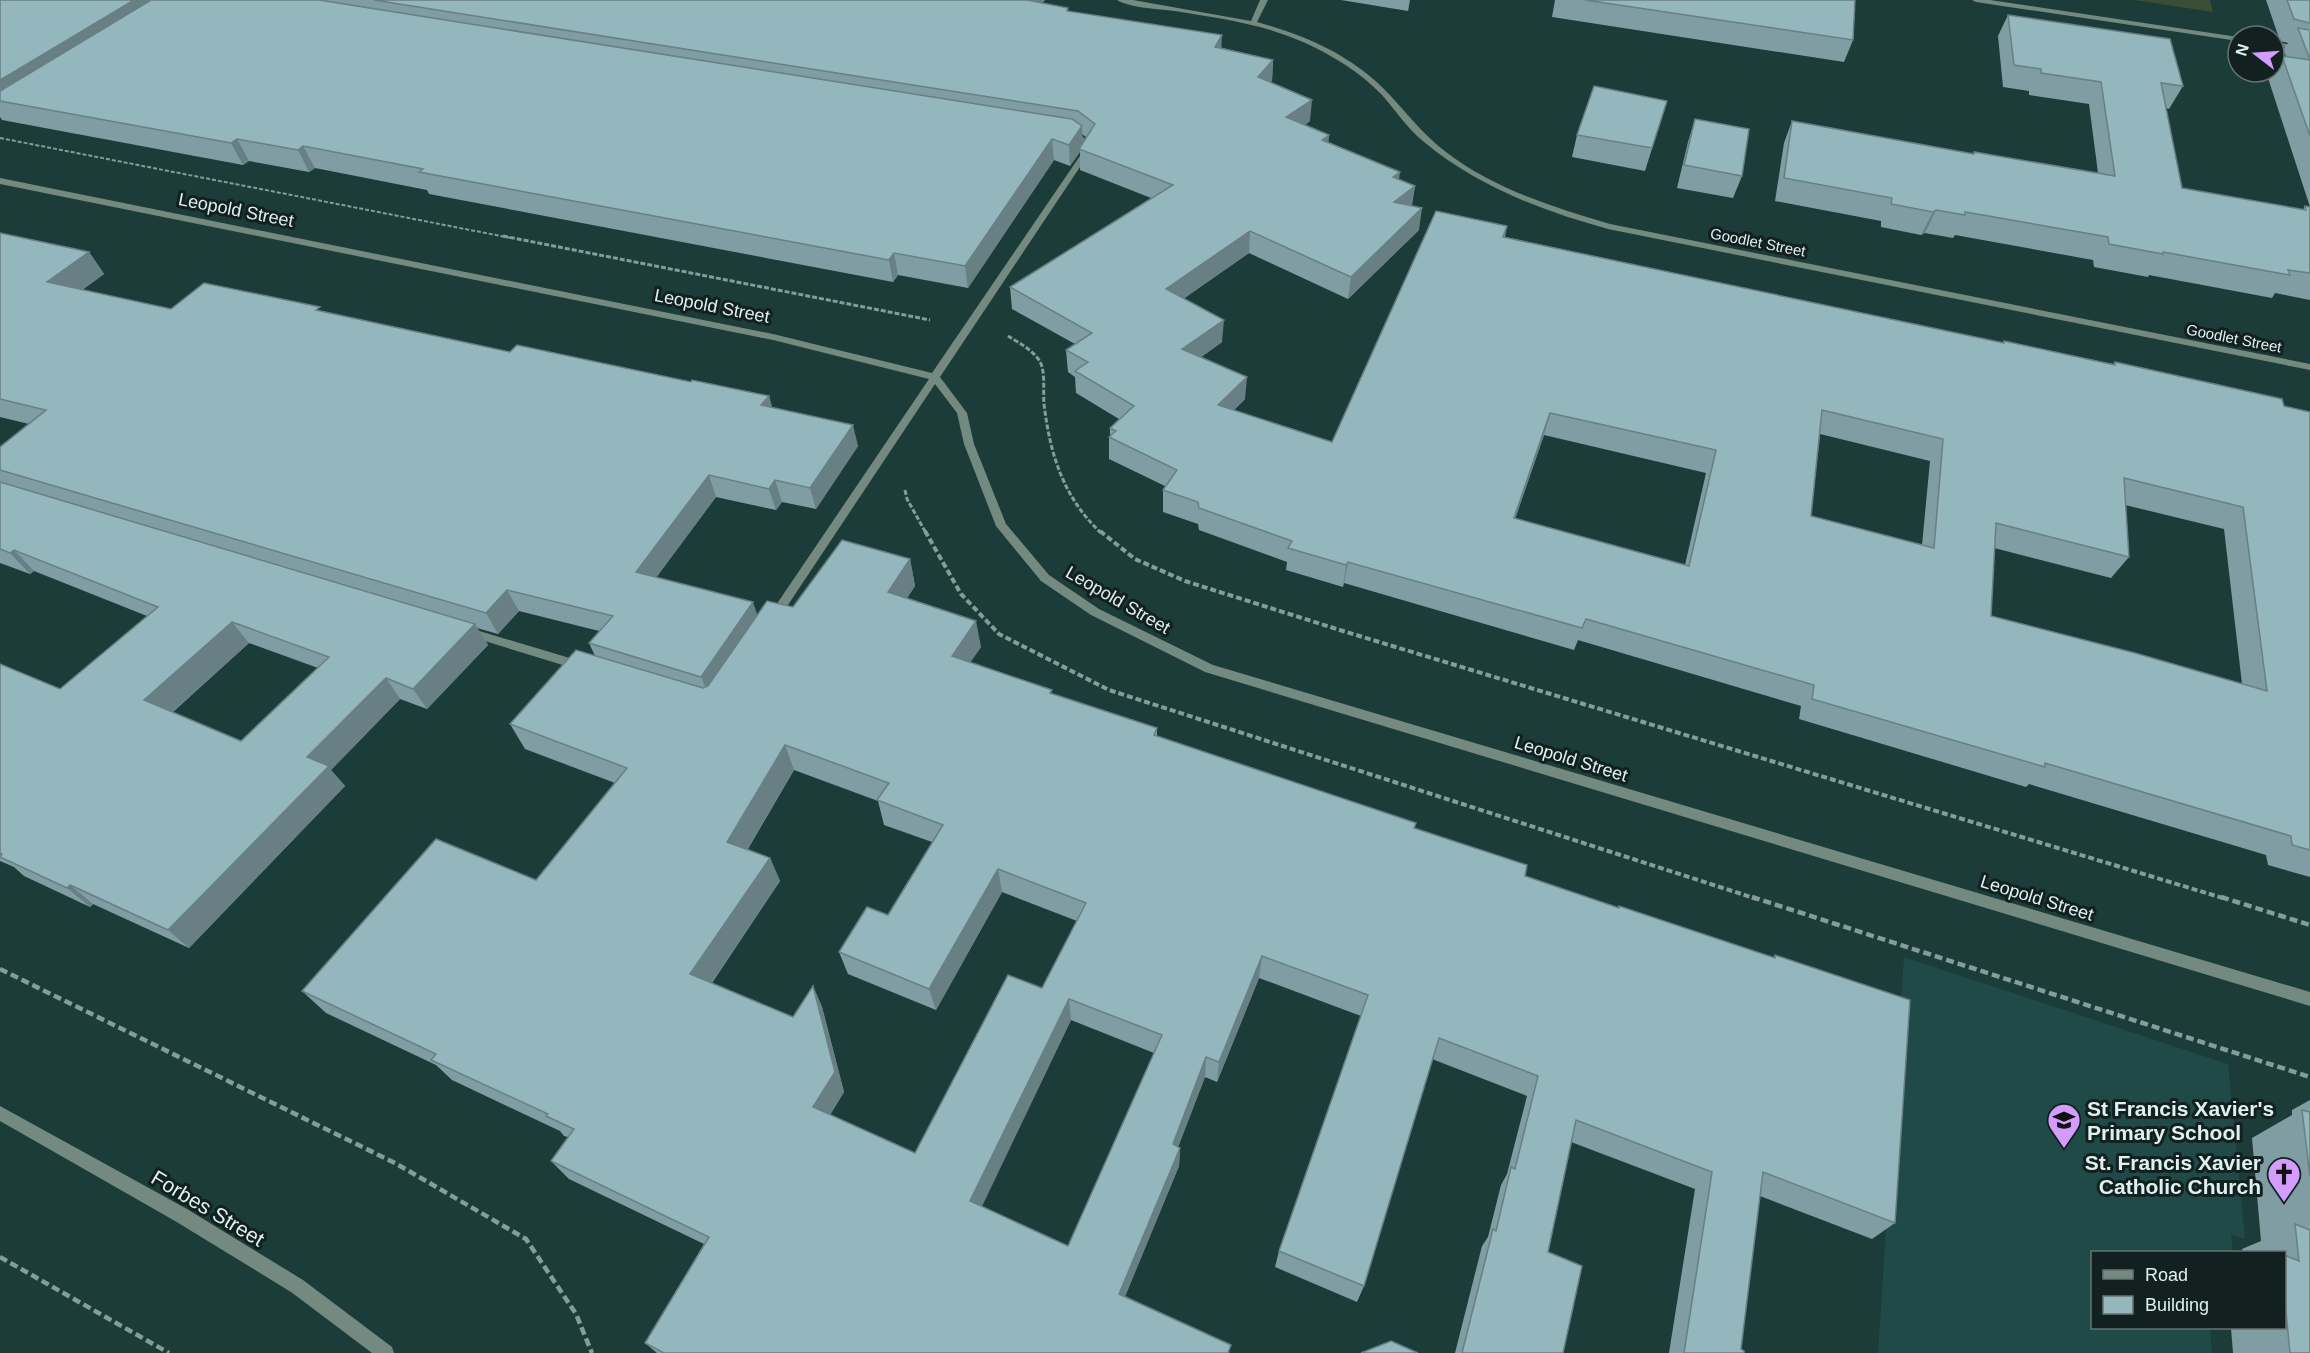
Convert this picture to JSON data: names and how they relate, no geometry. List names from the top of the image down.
{
  "streets": {
    "street": ["Leopold Street", "Goodlet Street", "Forbes Street"]
  },
  "places": {
    "school or university": ["St Francis Xavier's Primary School"],
    "church": ["St. Francis Xavier Catholic Church"]
  },
  "legend": ["Road", "Building"],
  "north": "left"
}
